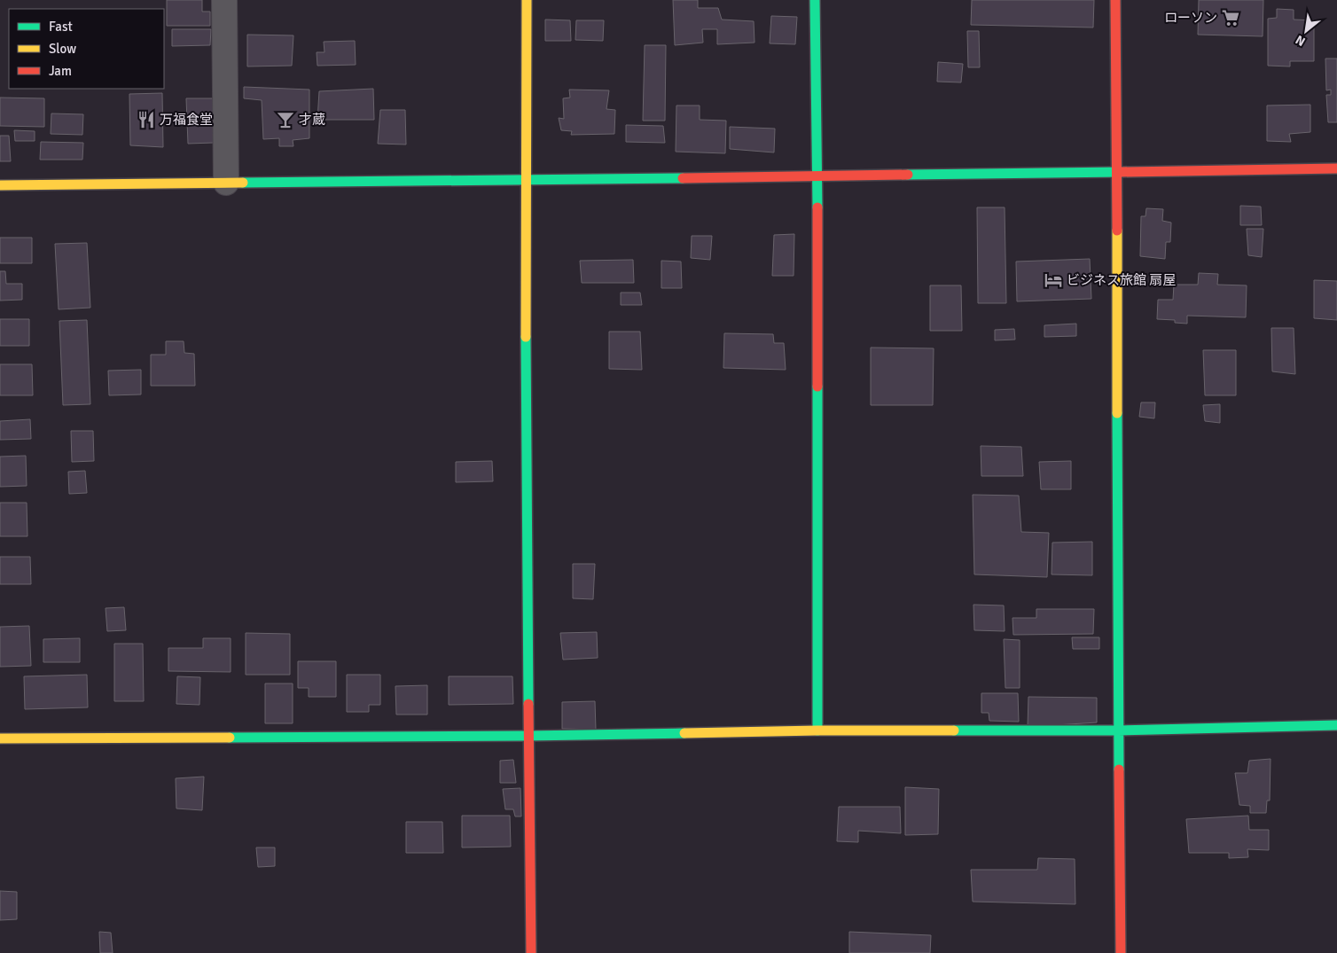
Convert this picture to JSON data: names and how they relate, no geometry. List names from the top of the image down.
{
  "places": {
    "supermarket": ["ローソン"],
    "restaurant": ["万福食堂"],
    "bar": ["才蔵"],
    "hotel": ["ビジネス旅館 扇屋"]
  },
  "legend": ["Fast", "Slow", "Jam"],
  "north": "bottom left"
}
